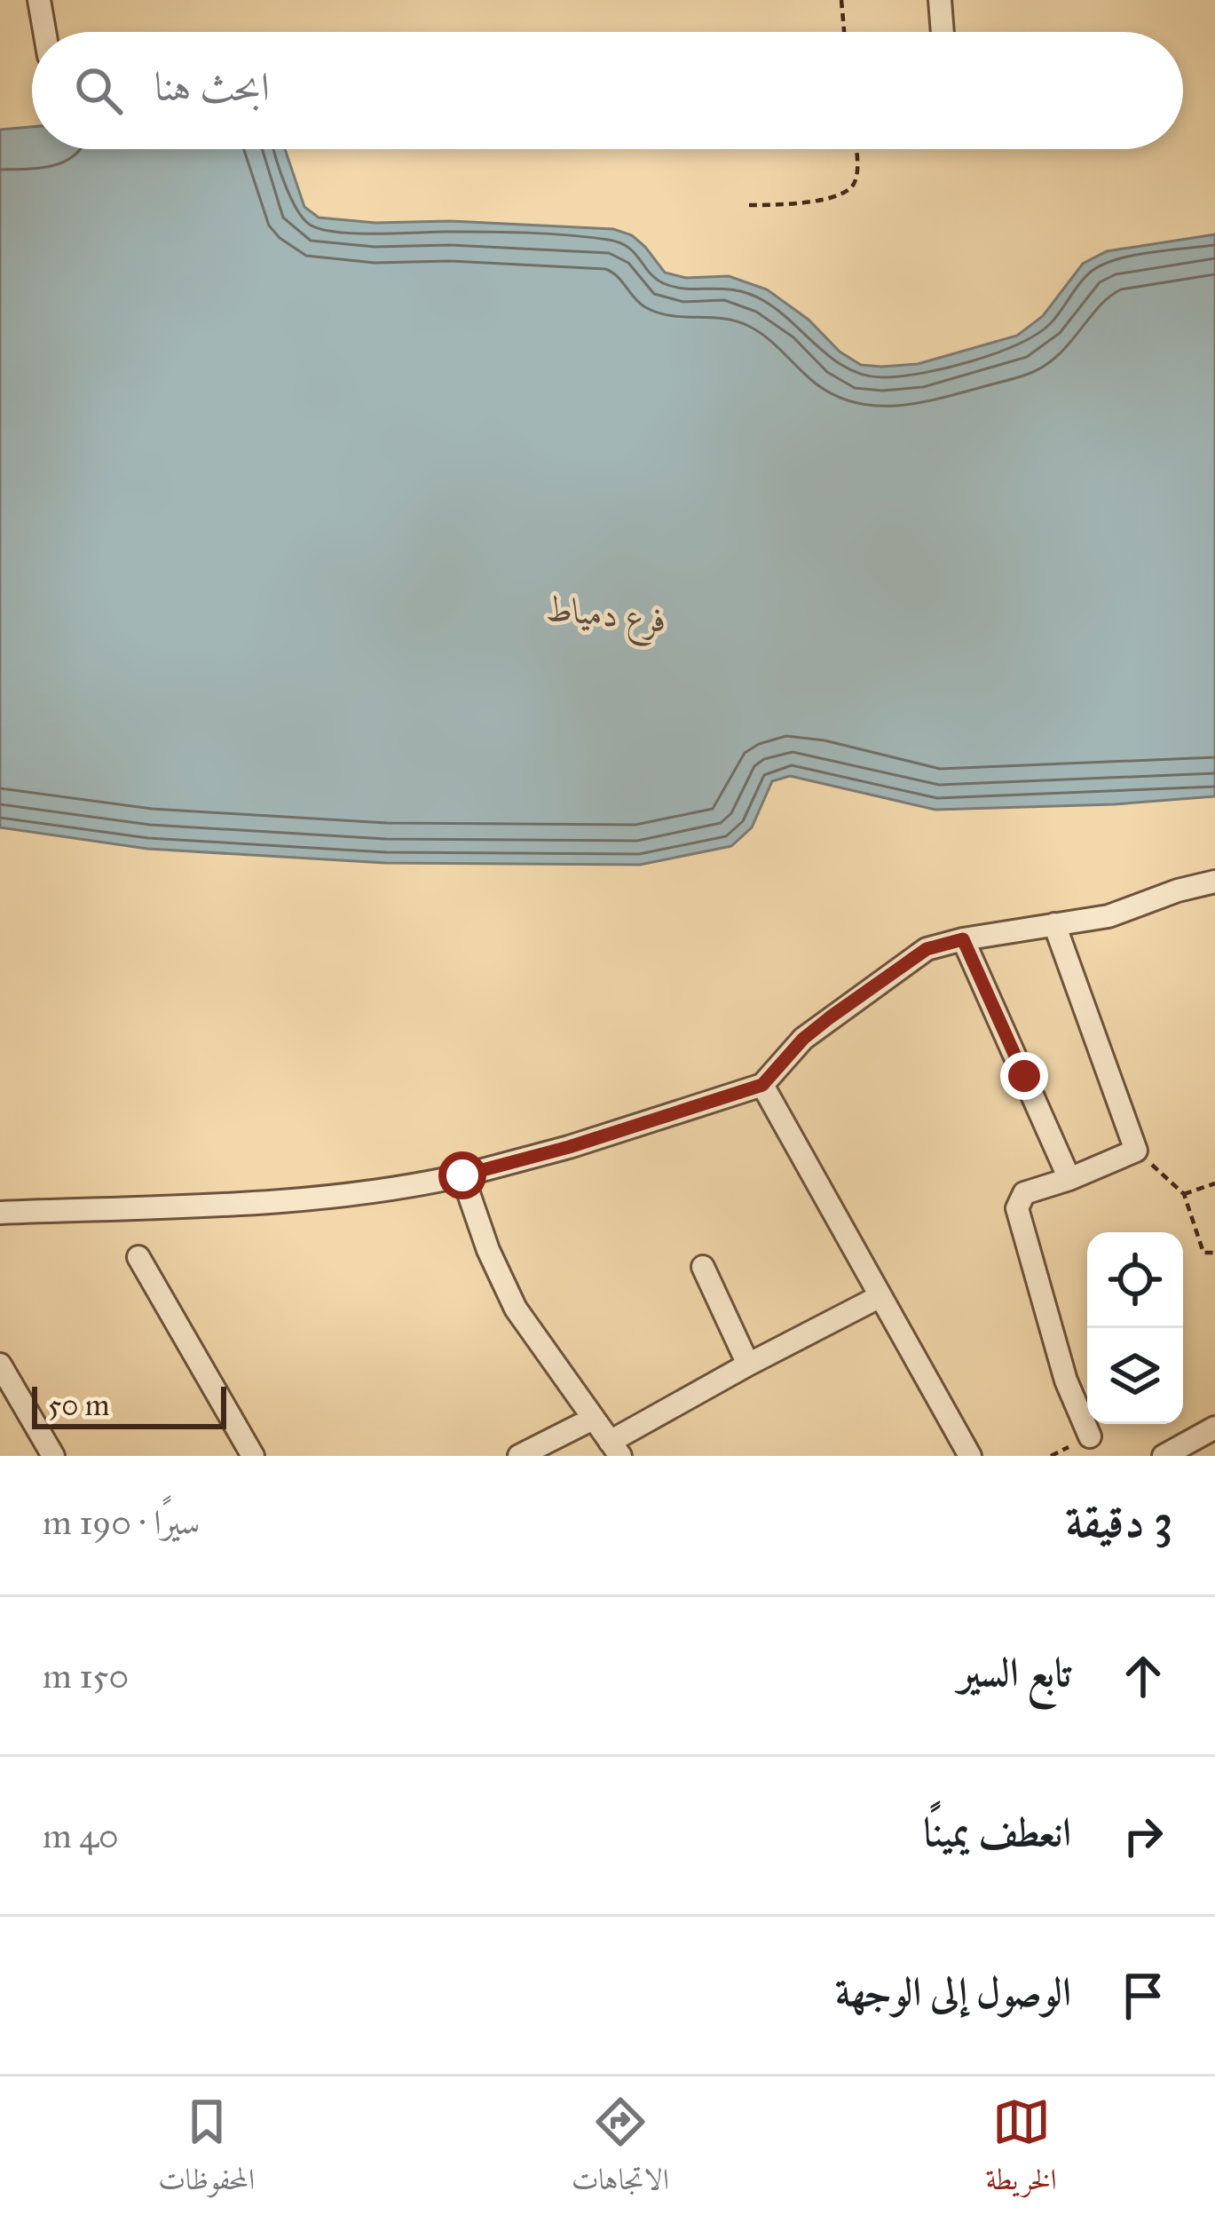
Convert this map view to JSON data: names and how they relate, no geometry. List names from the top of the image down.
{
  "water": ["فرع دمياط"],
  "scale_bar": "50 m",
  "page": {
    "search": "ابحث هنا",
    "scale": "50 m",
    "heading": ["3 دقيقة", "سيرًا · 190 m"],
    "list": [
      ["تابع السير", "150 m"],
      ["انعطف يمينًا", "40 m"],
      "الوصول إلى الوجهة"
    ],
    "nav": ["الخريطة", "الاتجاهات", "المحفوظات"]
  }
}
